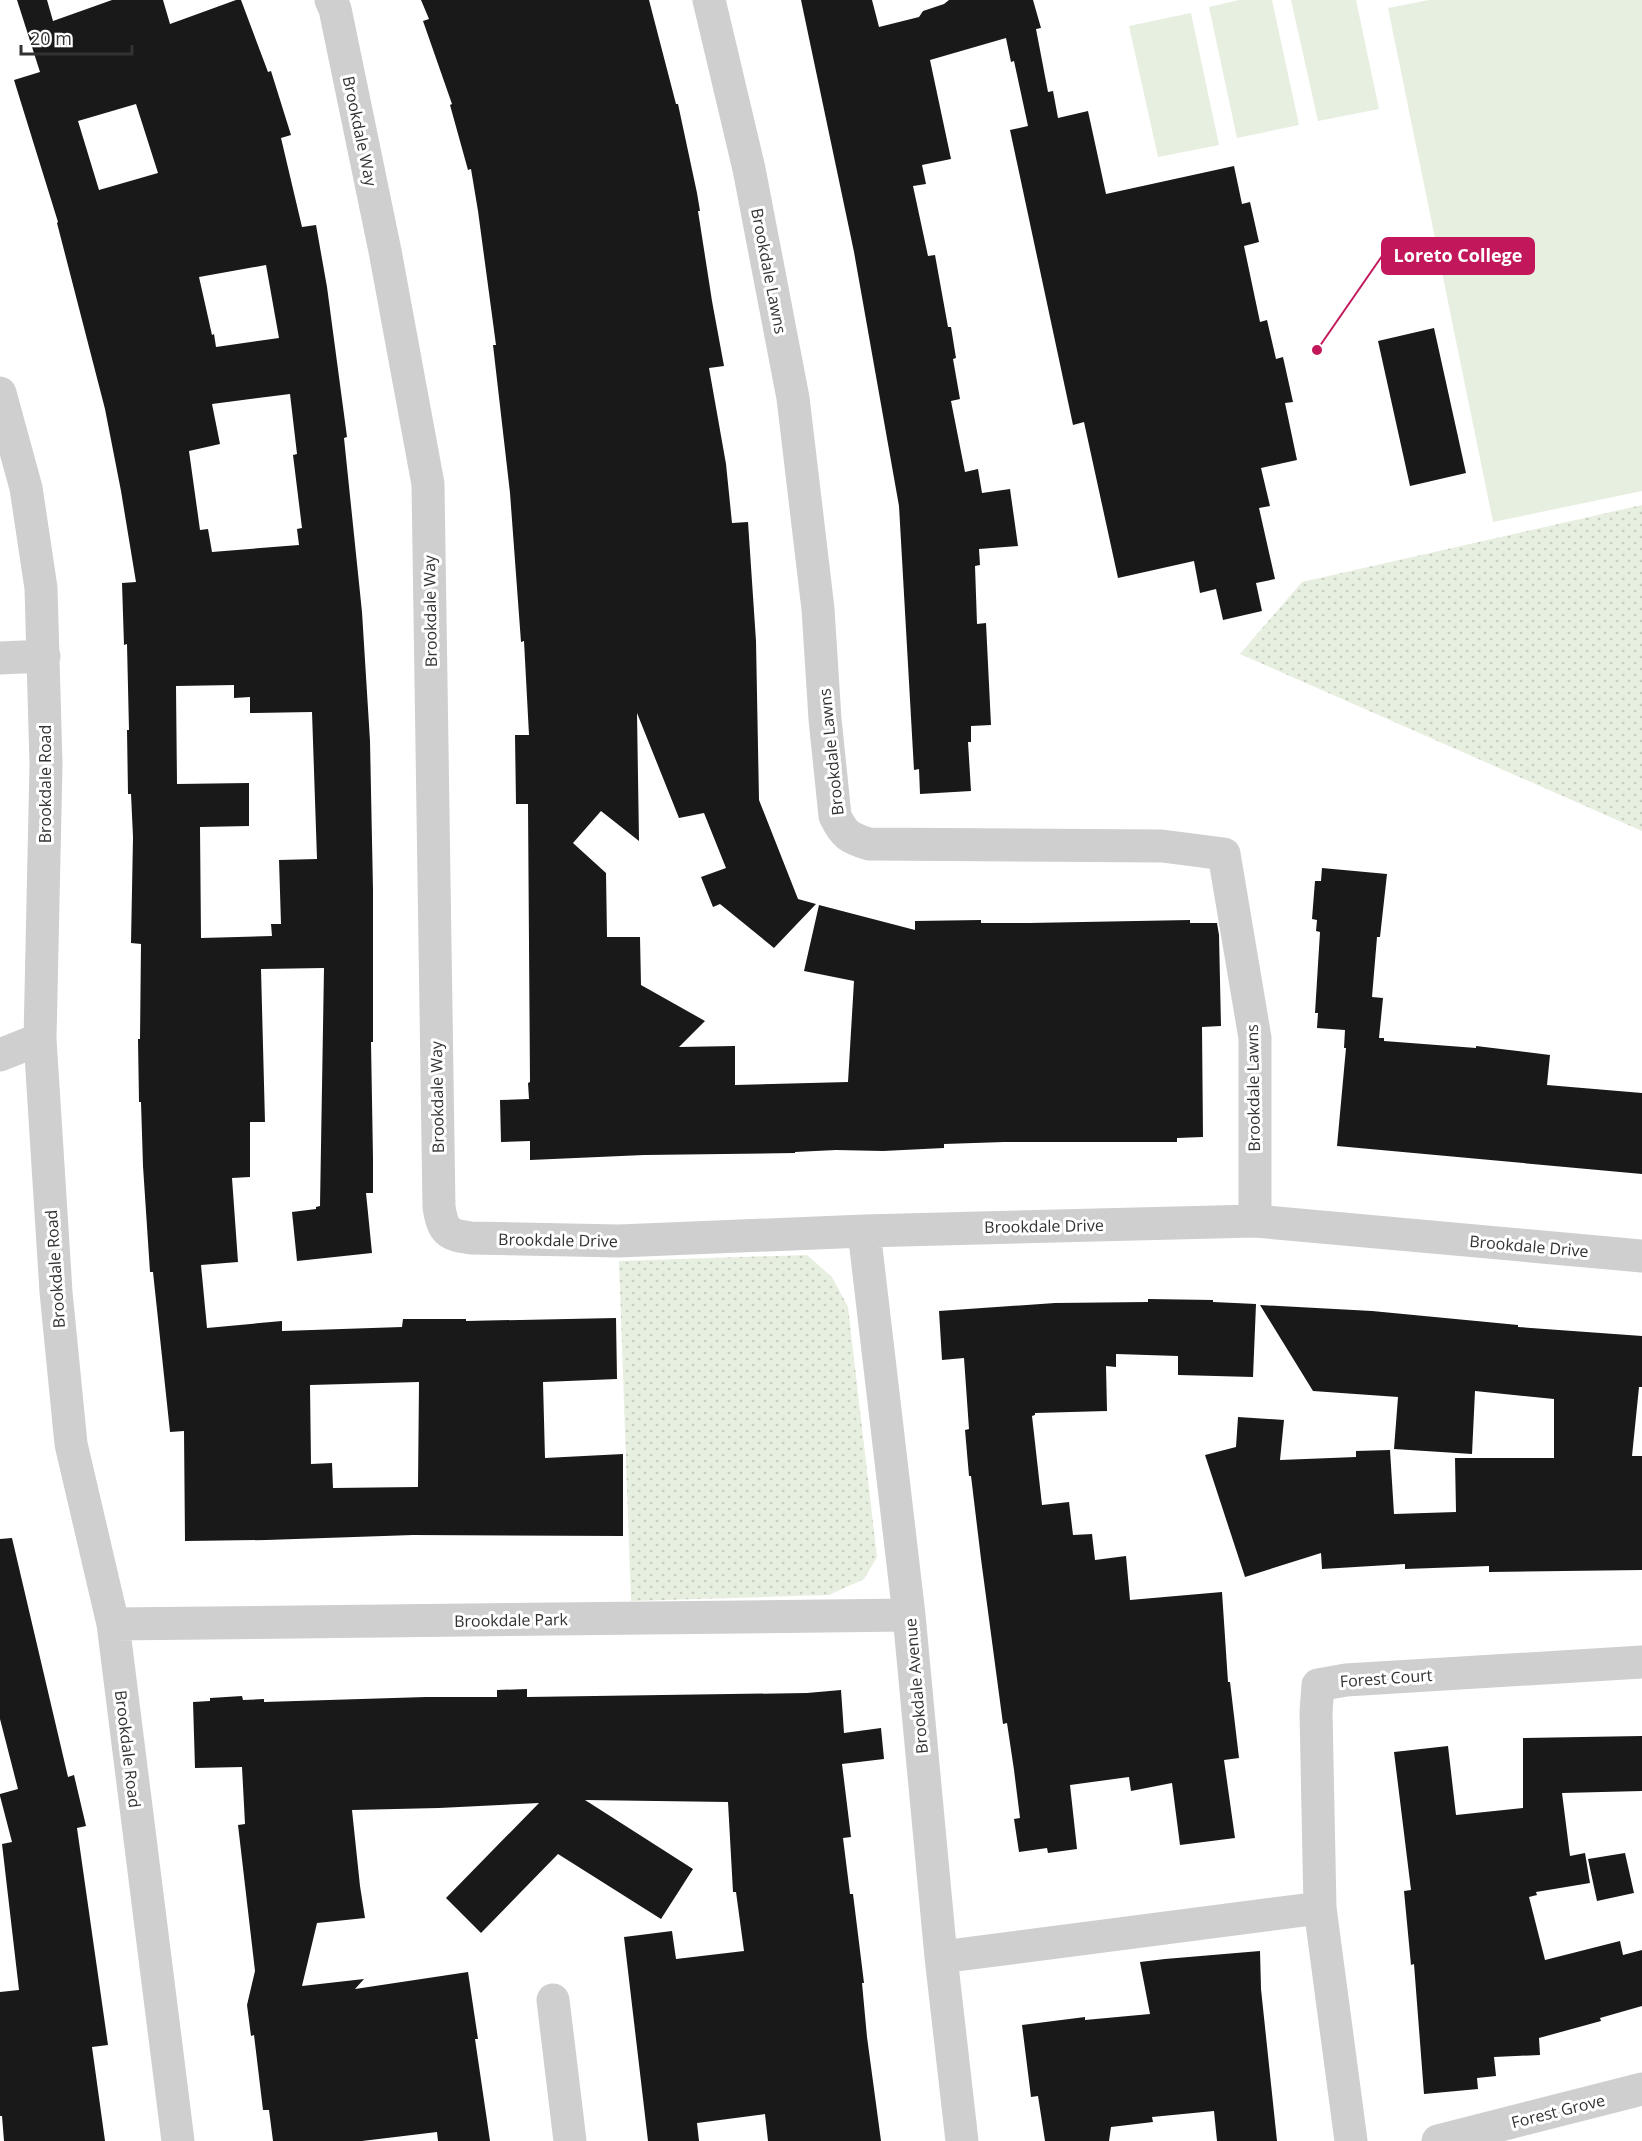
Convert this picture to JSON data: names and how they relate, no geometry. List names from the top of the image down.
{
  "streets": {
    "street": [
      "Brookdale Way",
      "Brookdale Lawns",
      "Brookdale Road",
      "Brookdale Drive",
      "Brookdale Park",
      "Forest Court",
      "Brookdale Avenue",
      "Forest Grove"
    ]
  },
  "crossings": [
    ["Brookdale Way", "Brookdale Drive"],
    ["Brookdale Lawns", "Brookdale Drive"],
    ["Brookdale Road", "Brookdale Park"],
    ["Brookdale Drive", "Brookdale Avenue"],
    ["Brookdale Park", "Brookdale Avenue"]
  ],
  "places": ["Loreto College"],
  "scale_bar": "20 m"
}
